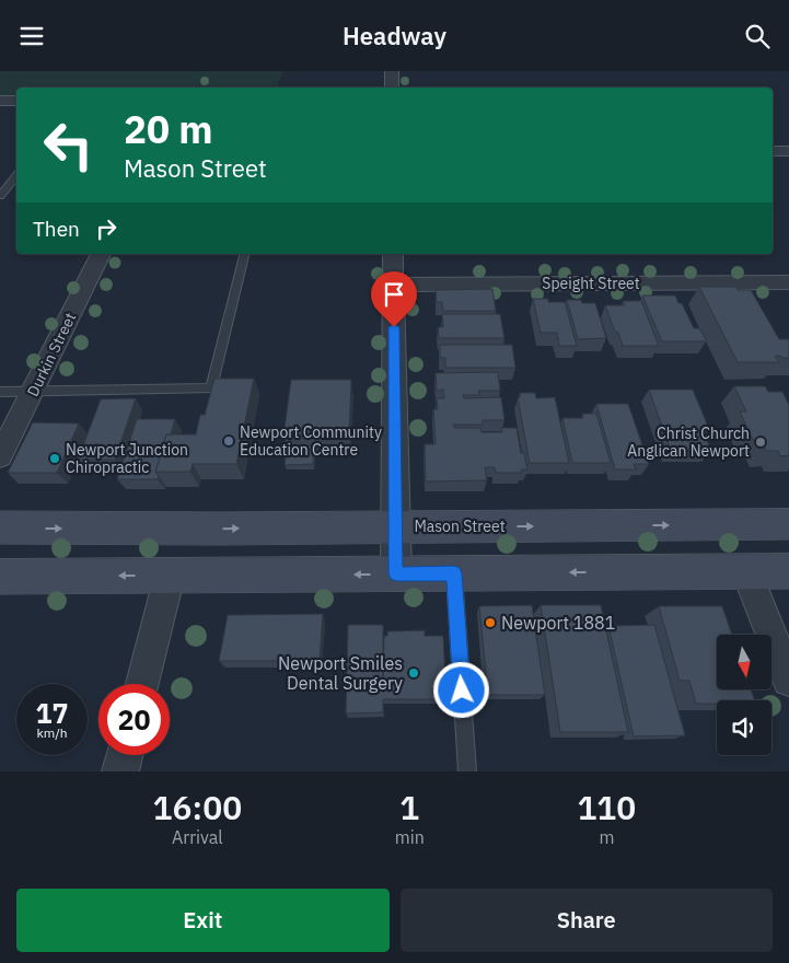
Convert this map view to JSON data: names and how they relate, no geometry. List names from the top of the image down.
{
  "streets": {
    "street": ["Speight Street", "Durkin Street", "Mason Street"]
  },
  "places": [
    "Newport Community Education Centre",
    "Christ Church Anglican Newport",
    "Newport Junction Chiropractic",
    "Newport 1881",
    "Newport Smiles Dental Surgery"
  ],
  "north": "bottom",
  "page": {
    "header": "Headway",
    "turn": ["20 m", "Mason Street"],
    "then": "Then",
    "speed": "17 km/h",
    "limit": "20",
    "eta": [
      "16:00",
      "Arrival",
      "1",
      "min",
      "110",
      "m"
    ],
    "buttons": ["Exit", "Share"]
  }
}
